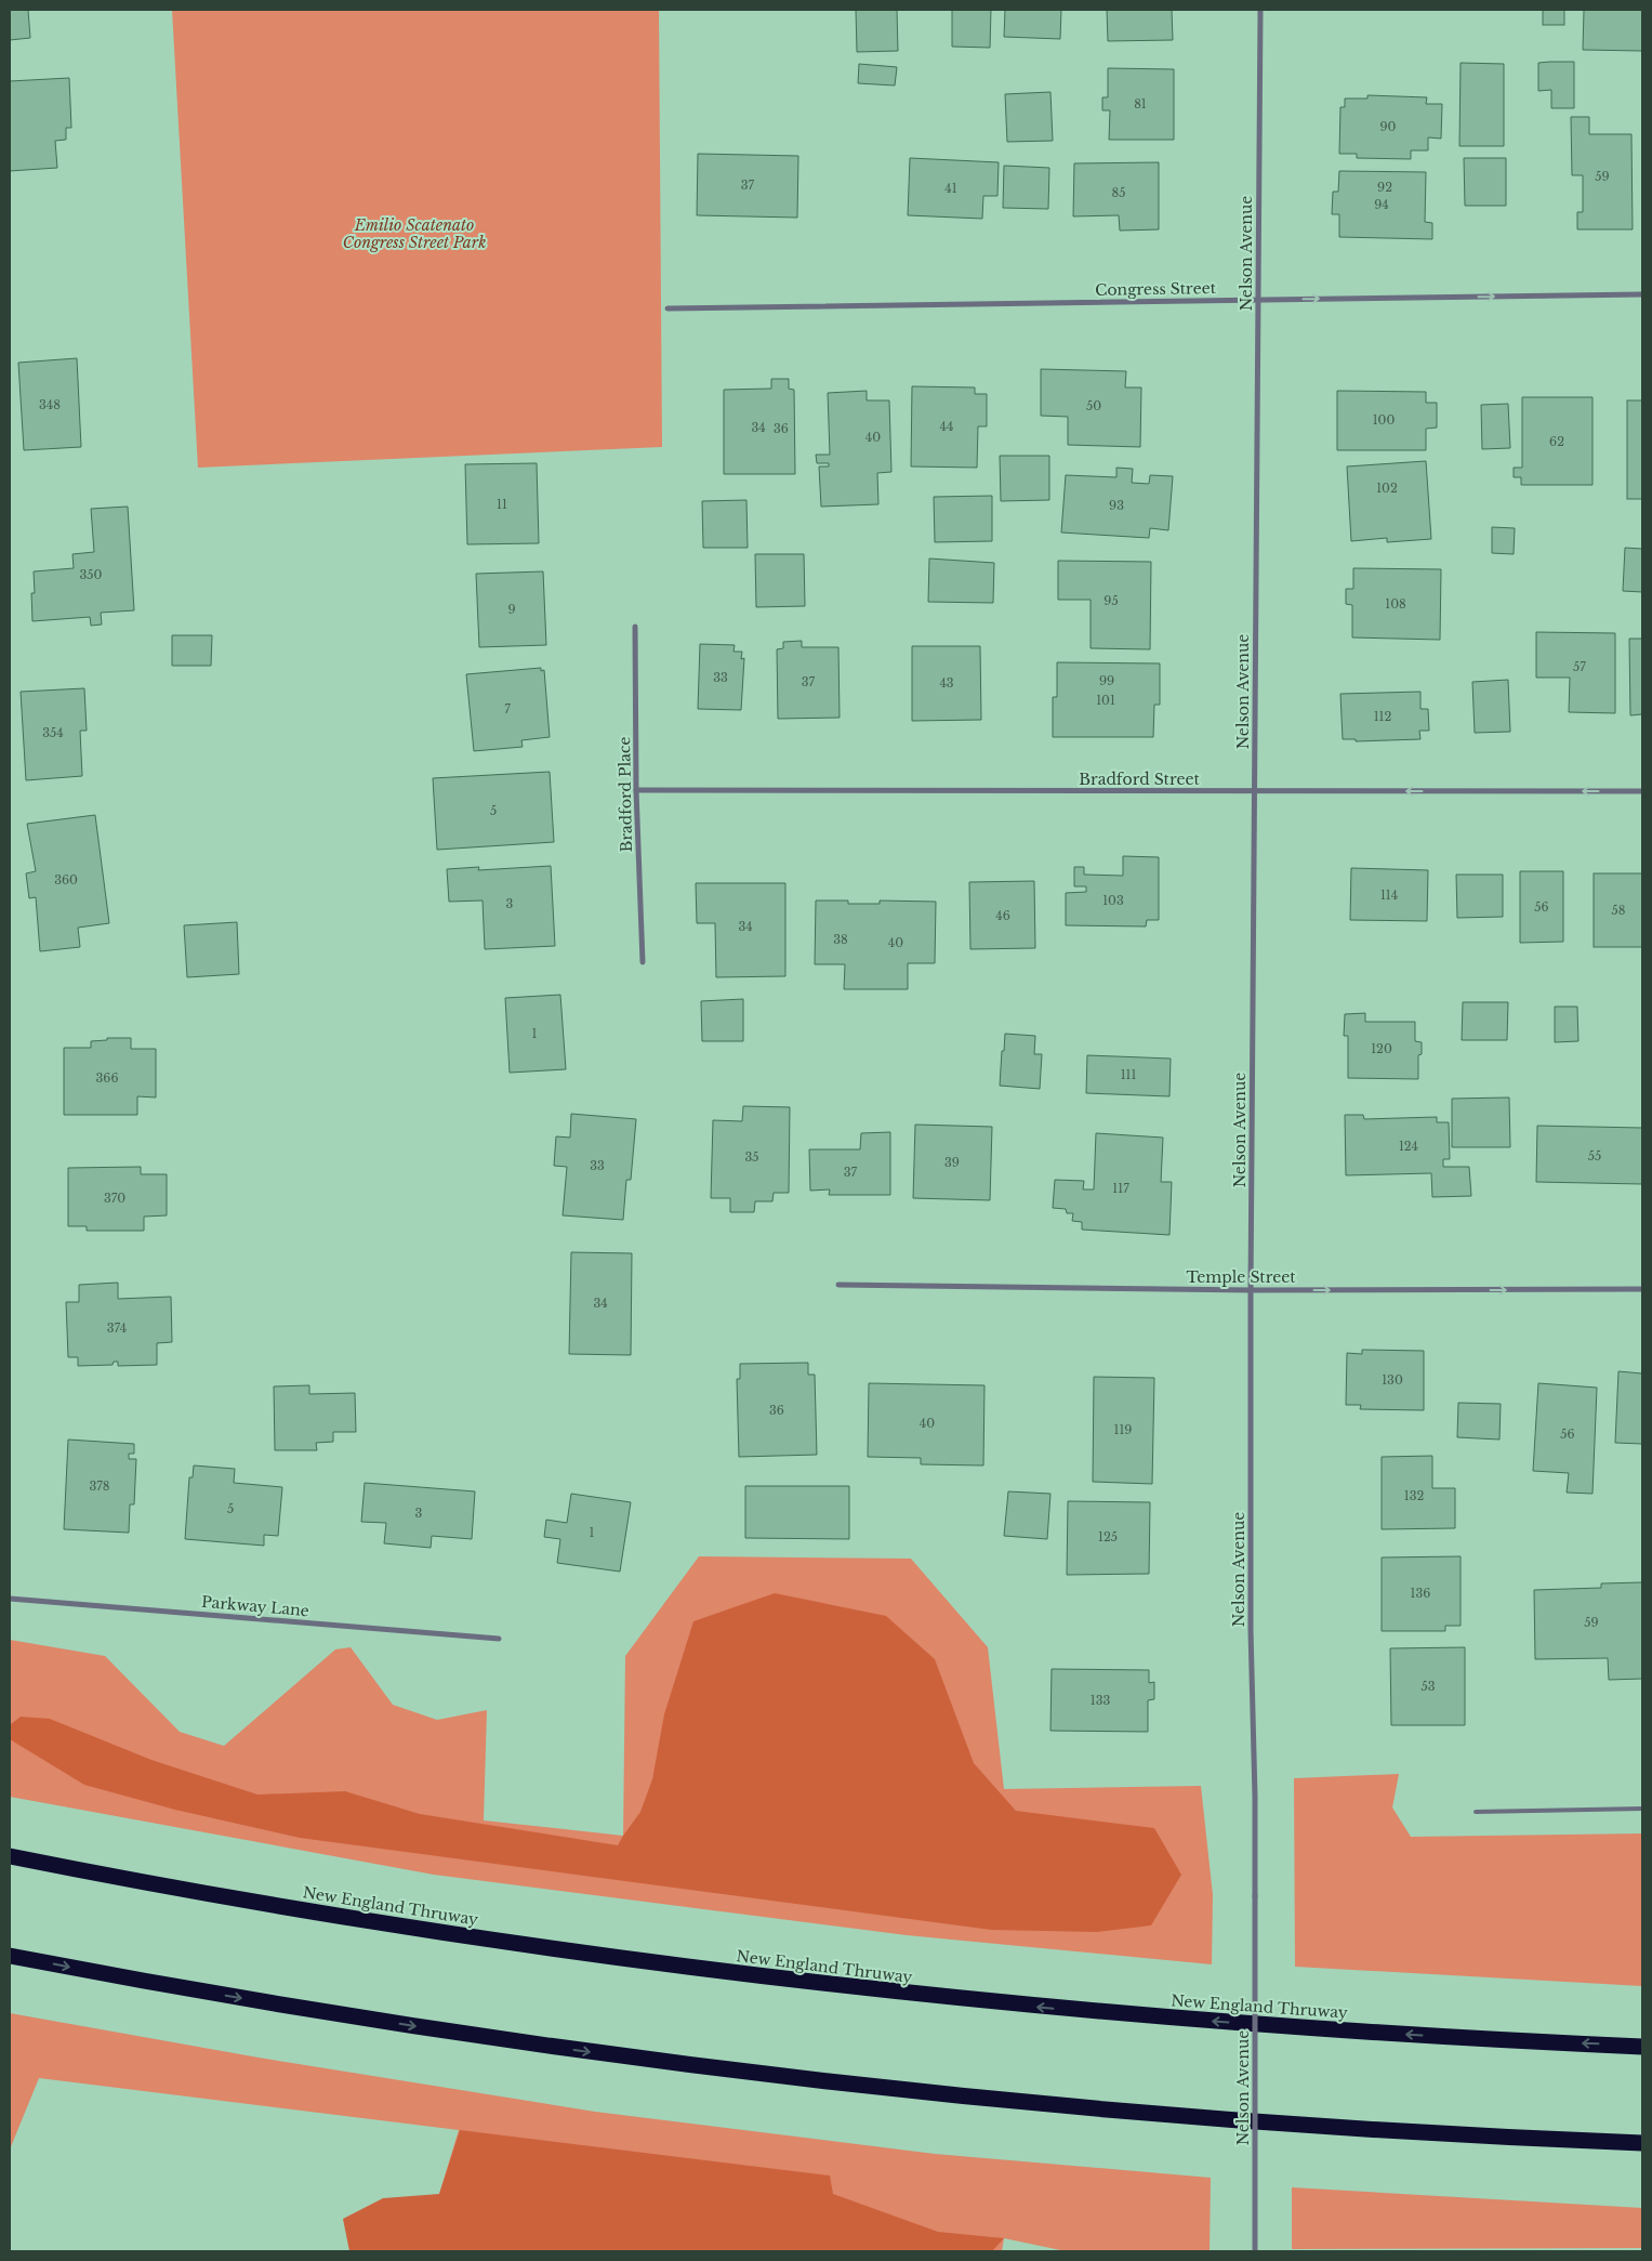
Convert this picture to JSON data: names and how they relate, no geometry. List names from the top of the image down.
{
  "streets": {
    "highway": ["New England Thruway"],
    "street": [
      "Nelson Avenue",
      "Congress Street",
      "Bradford Street",
      "Bradford Place",
      "Temple Street",
      "Parkway Lane"
    ]
  },
  "crossings": [
    ["Nelson Avenue", "Congress Street"],
    ["Nelson Avenue", "Bradford Street"],
    ["Nelson Avenue", "Temple Street"],
    ["Bradford Street", "Bradford Place"]
  ],
  "one_way": ["Congress Street", "Bradford Street", "Temple Street"],
  "parks": ["Emilio Scatenato Congress Street Park"],
  "house_numbers": [
    "81",
    "90",
    "59",
    "37",
    "92",
    "41",
    "85",
    "94",
    "348",
    "50",
    "100",
    "44",
    "34",
    "36",
    "40",
    "62",
    "102",
    "11",
    "93",
    "350",
    "95",
    "108",
    "9",
    "57",
    "33",
    "99",
    "37",
    "43",
    "101",
    "7",
    "112",
    "354",
    "5",
    "360",
    "114",
    "103",
    "3",
    "56",
    "58",
    "46",
    "34",
    "38",
    "40",
    "1",
    "120",
    "111",
    "366",
    "124",
    "55",
    "35",
    "39",
    "33",
    "37",
    "117",
    "370",
    "34",
    "374",
    "130",
    "36",
    "40",
    "119",
    "56",
    "378",
    "132",
    "5",
    "3",
    "1",
    "125",
    "136",
    "59",
    "53",
    "133"
  ]
}
